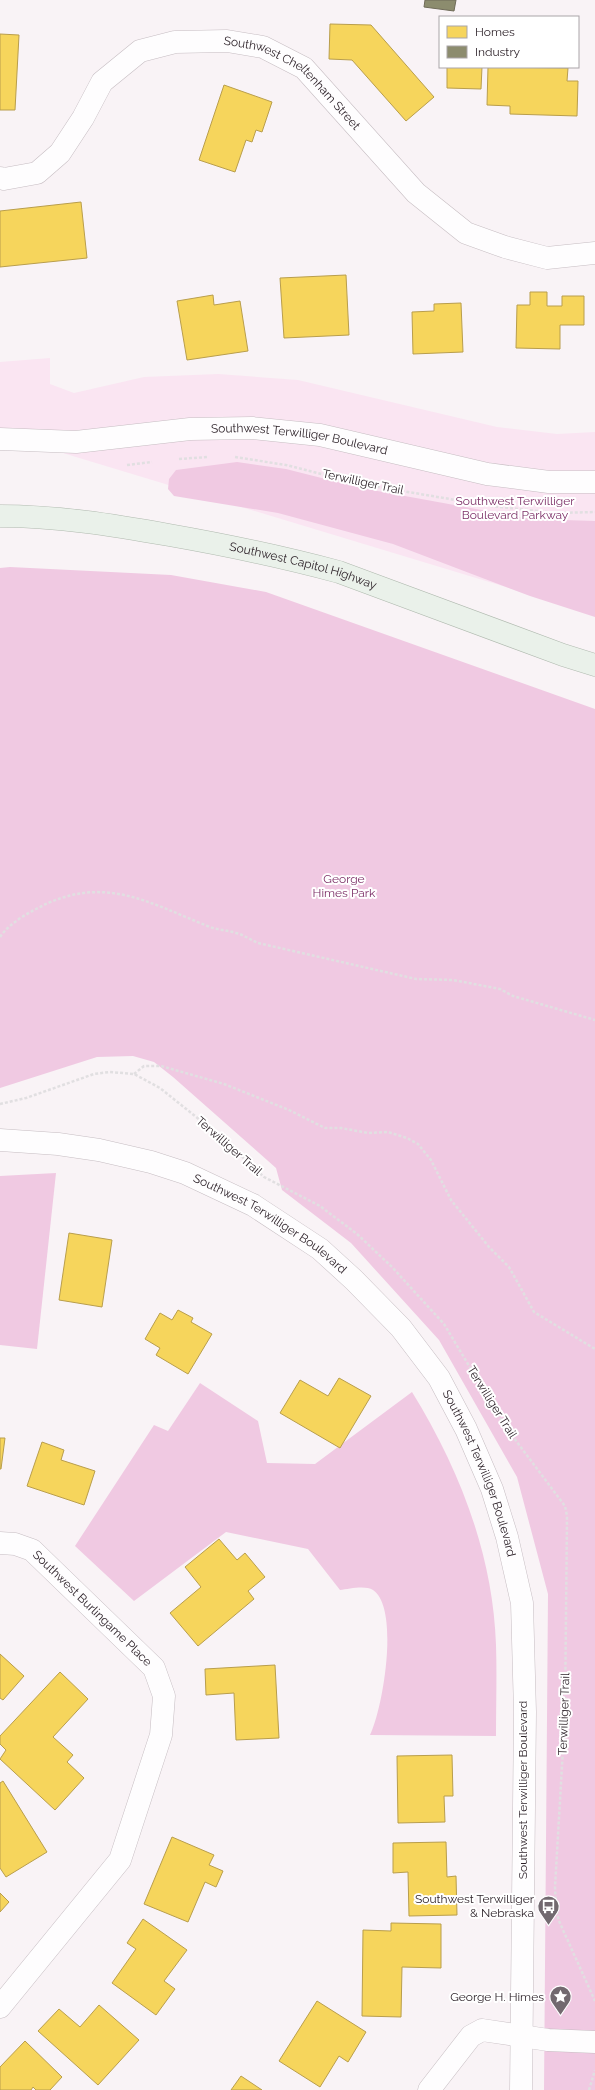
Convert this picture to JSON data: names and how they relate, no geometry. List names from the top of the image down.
{
  "streets": {
    "main road": [
      "Southwest Cheltenham Street",
      "Southwest Terwilliger Boulevard",
      "Southwest Capitol Highway",
      "Southwest Burlingame Place"
    ],
    "path": ["Terwilliger Trail"]
  },
  "parks": ["Southwest Terwilliger Boulevard Parkway", "George Himes Park"],
  "places": {
    "bus stop": ["Southwest Terwilliger & Nebraska"],
    "place": ["George H. Himes"]
  },
  "legend": ["Homes", "Industry"]
}
